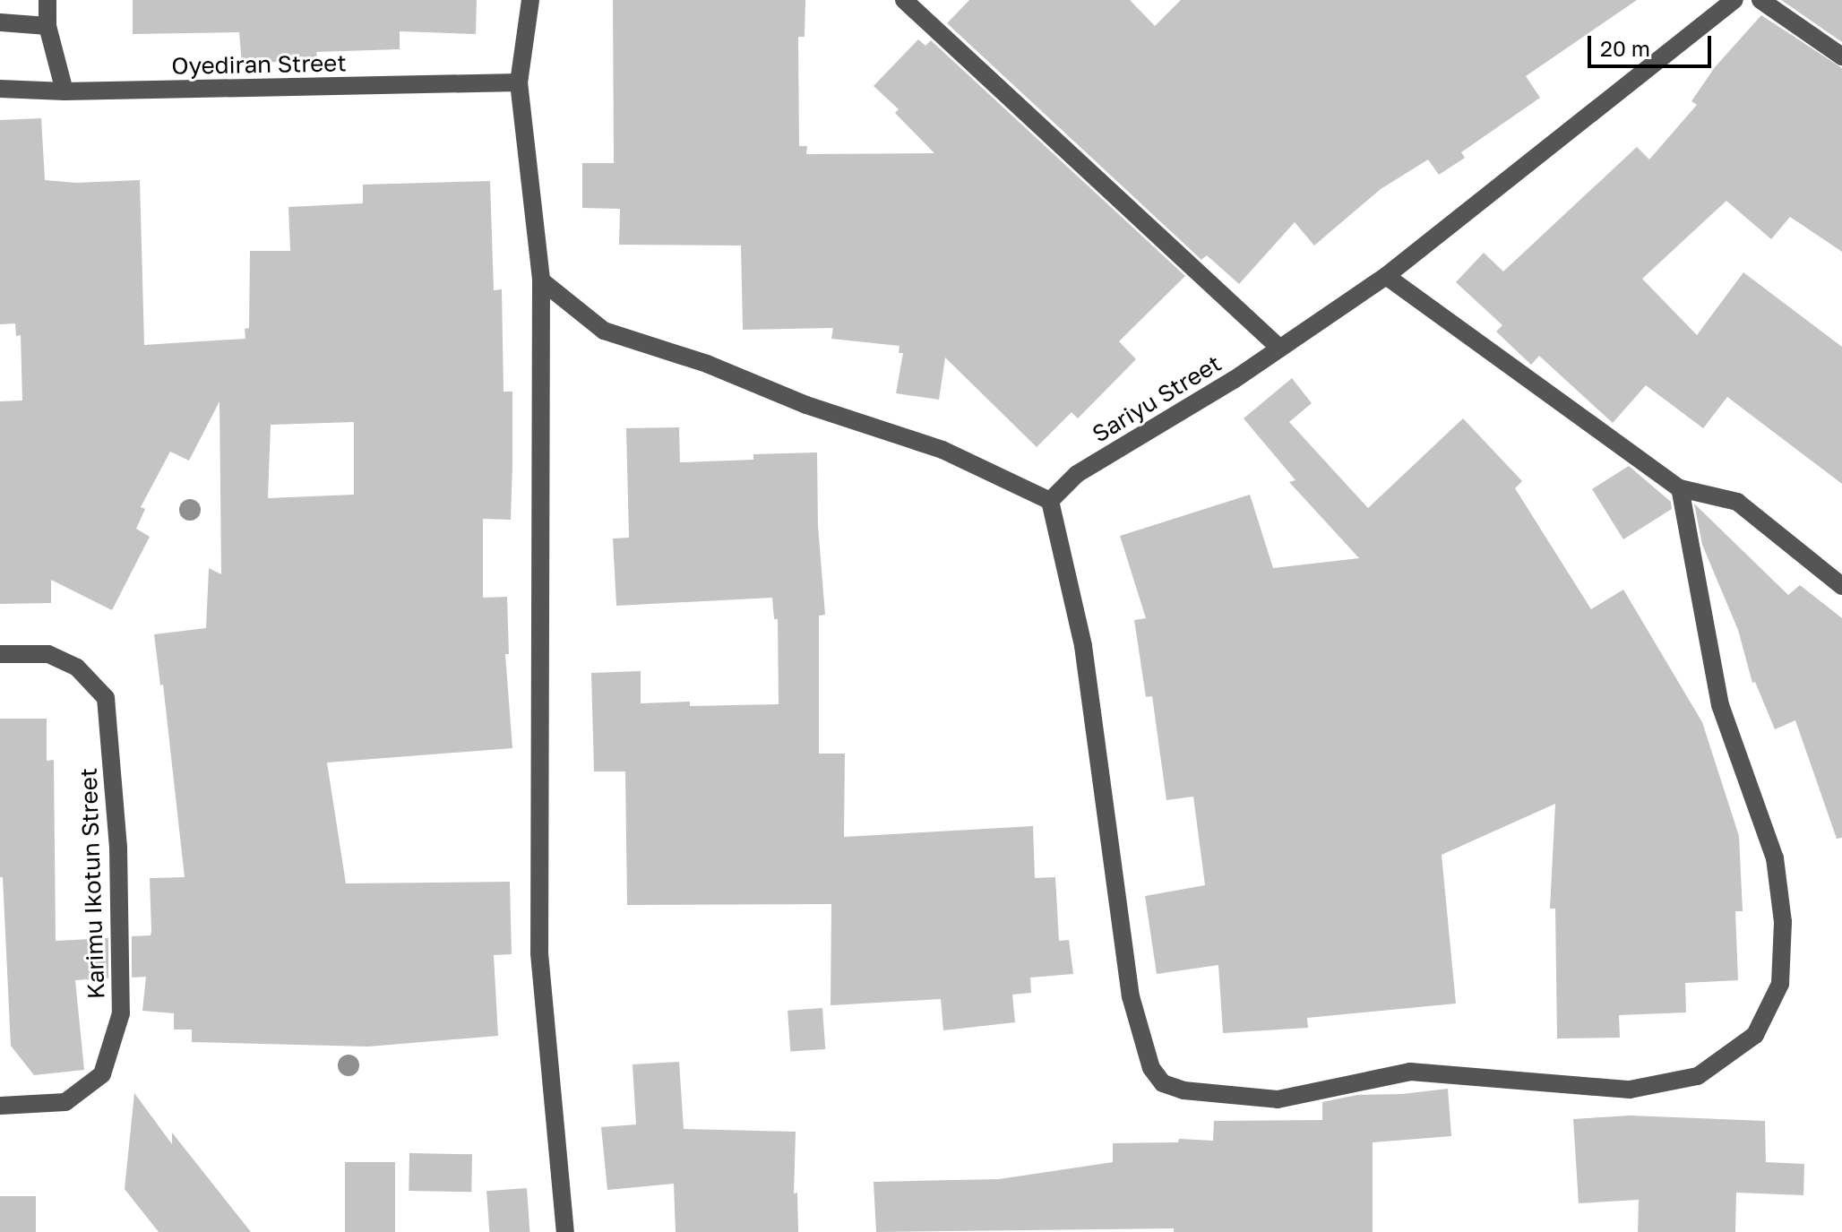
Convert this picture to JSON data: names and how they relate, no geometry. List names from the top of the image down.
{
  "streets": {
    "street": ["Oyediran Street", "Sariyu Street", "Karimu Ikotun Street"]
  },
  "scale_bar": "20 m"
}
